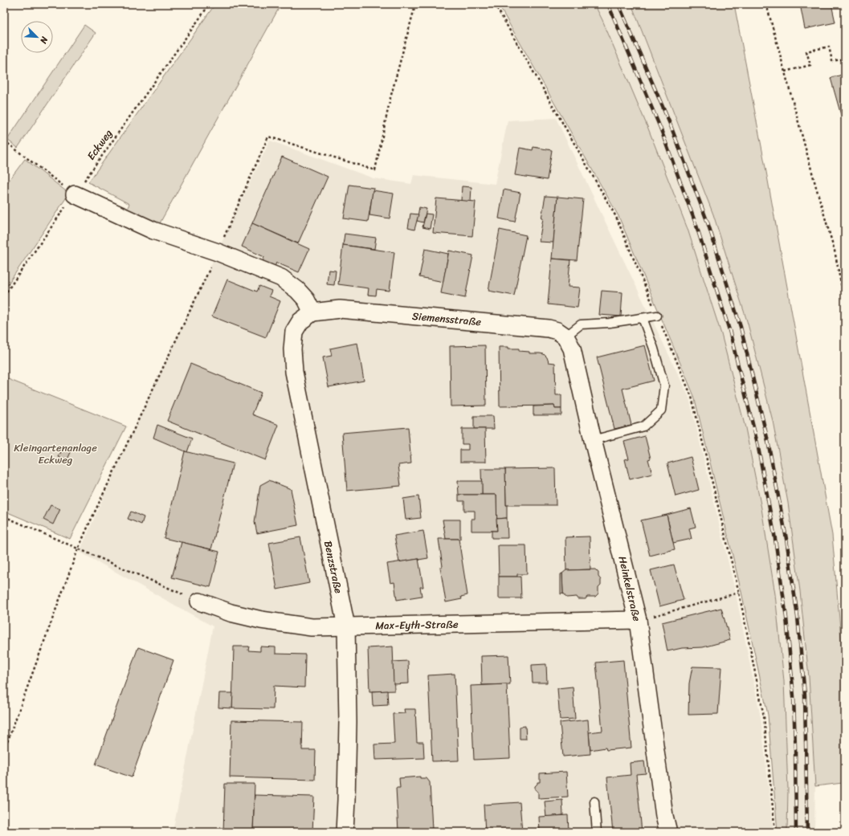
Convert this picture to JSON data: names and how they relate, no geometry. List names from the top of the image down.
{
  "streets": {
    "street": [
      "Siemensstraße",
      "Benzstraße",
      "Heinkelstraße",
      "Max-Eyth-Straße"
    ],
    "path": ["Eckweg"]
  },
  "crossings": [
    ["Siemensstraße", "Benzstraße"],
    ["Siemensstraße", "Heinkelstraße"],
    ["Benzstraße", "Max-Eyth-Straße"],
    ["Heinkelstraße", "Max-Eyth-Straße"]
  ],
  "parks": ["Kleingartenanlage Eckweg"],
  "north": "bottom right"
}
